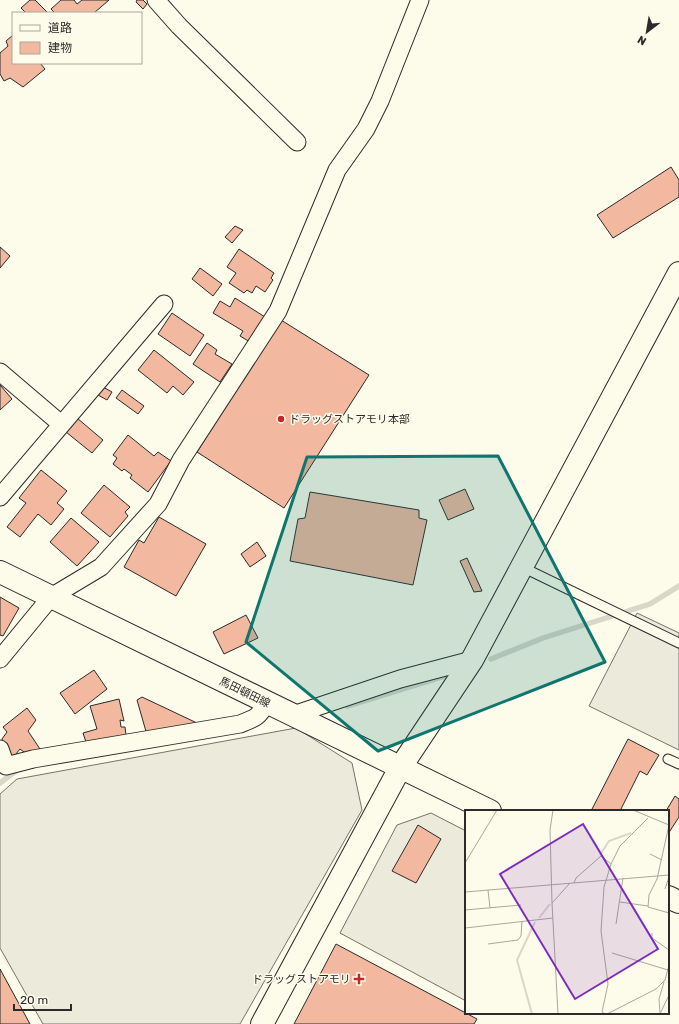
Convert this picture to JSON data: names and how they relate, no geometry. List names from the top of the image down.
{
  "streets": {
    "street": ["馬田頓田線"]
  },
  "places": {
    "other": ["ドラッグストアモリ本部"],
    "health": ["ドラッグストアモリ"]
  },
  "legend": ["道路", "建物"],
  "scale_bar": "20 m",
  "north": "bottom left"
}
